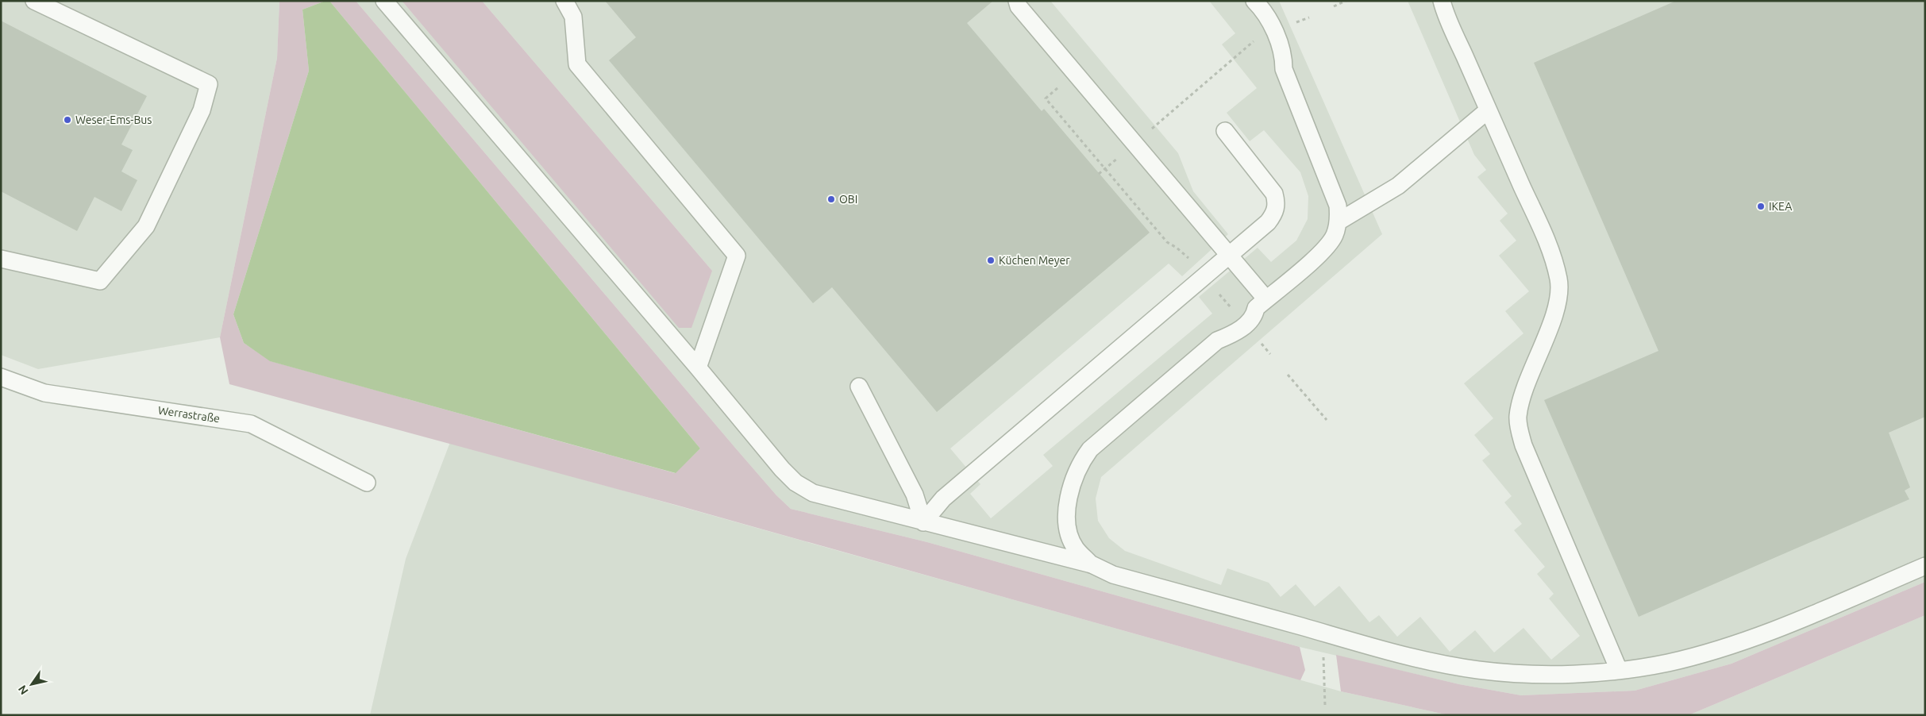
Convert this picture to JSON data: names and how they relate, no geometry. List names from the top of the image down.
{
  "streets": {
    "lane": ["Werrastraße"]
  },
  "places": [
    "Weser-Ems-Bus",
    "OBI",
    "IKEA",
    "Küchen Meyer"
  ],
  "north": "bottom left"
}
